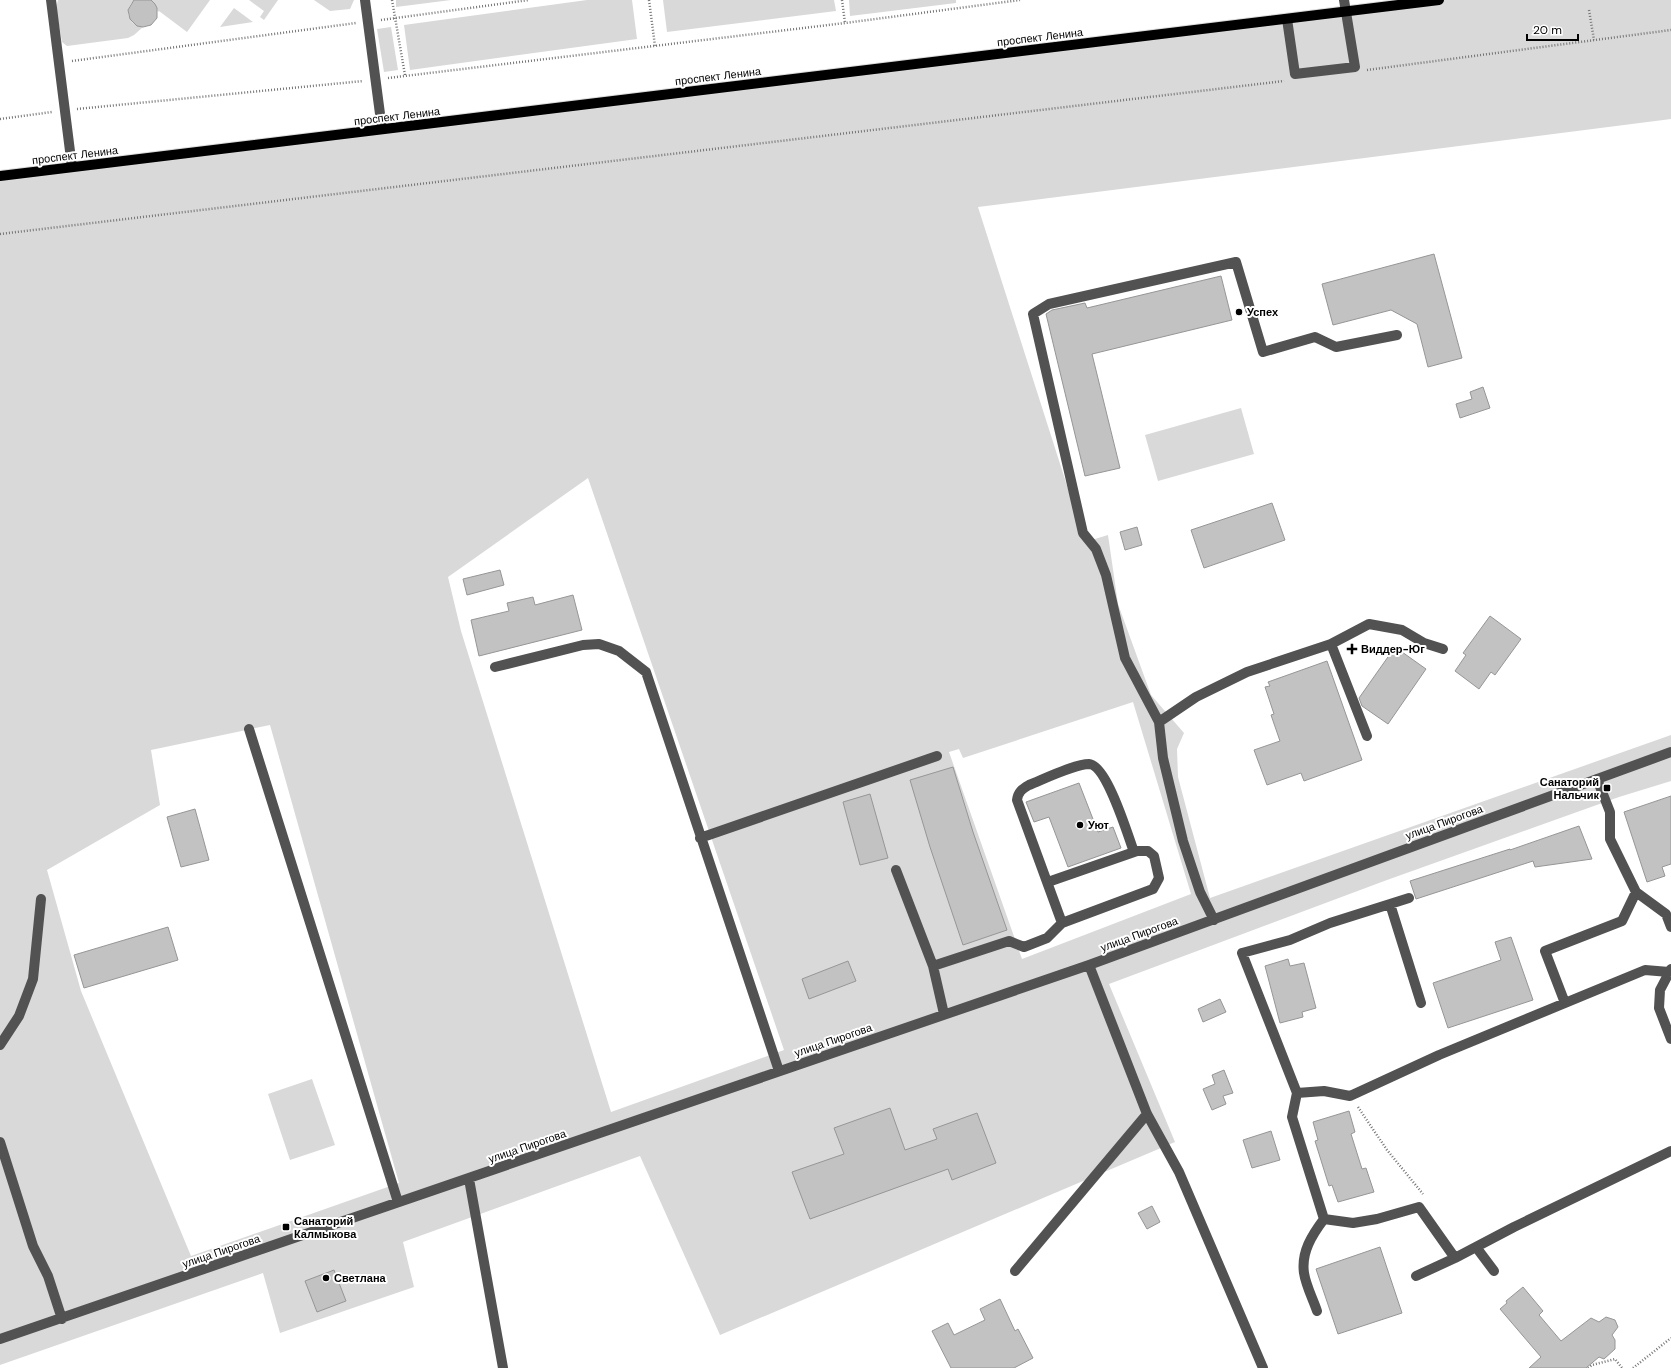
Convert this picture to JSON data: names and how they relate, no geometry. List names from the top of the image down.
{
  "streets": {
    "main road": ["проспект Ленина"],
    "street": ["улица Пирогова"]
  },
  "places": {
    "other": ["Успех", "Уют", "Светлана"],
    "health": ["Виддер-Юг"],
    "transit": ["Санаторий Нальчик", "Санаторий Калмыкова"]
  },
  "scale_bar": "20 m"
}
